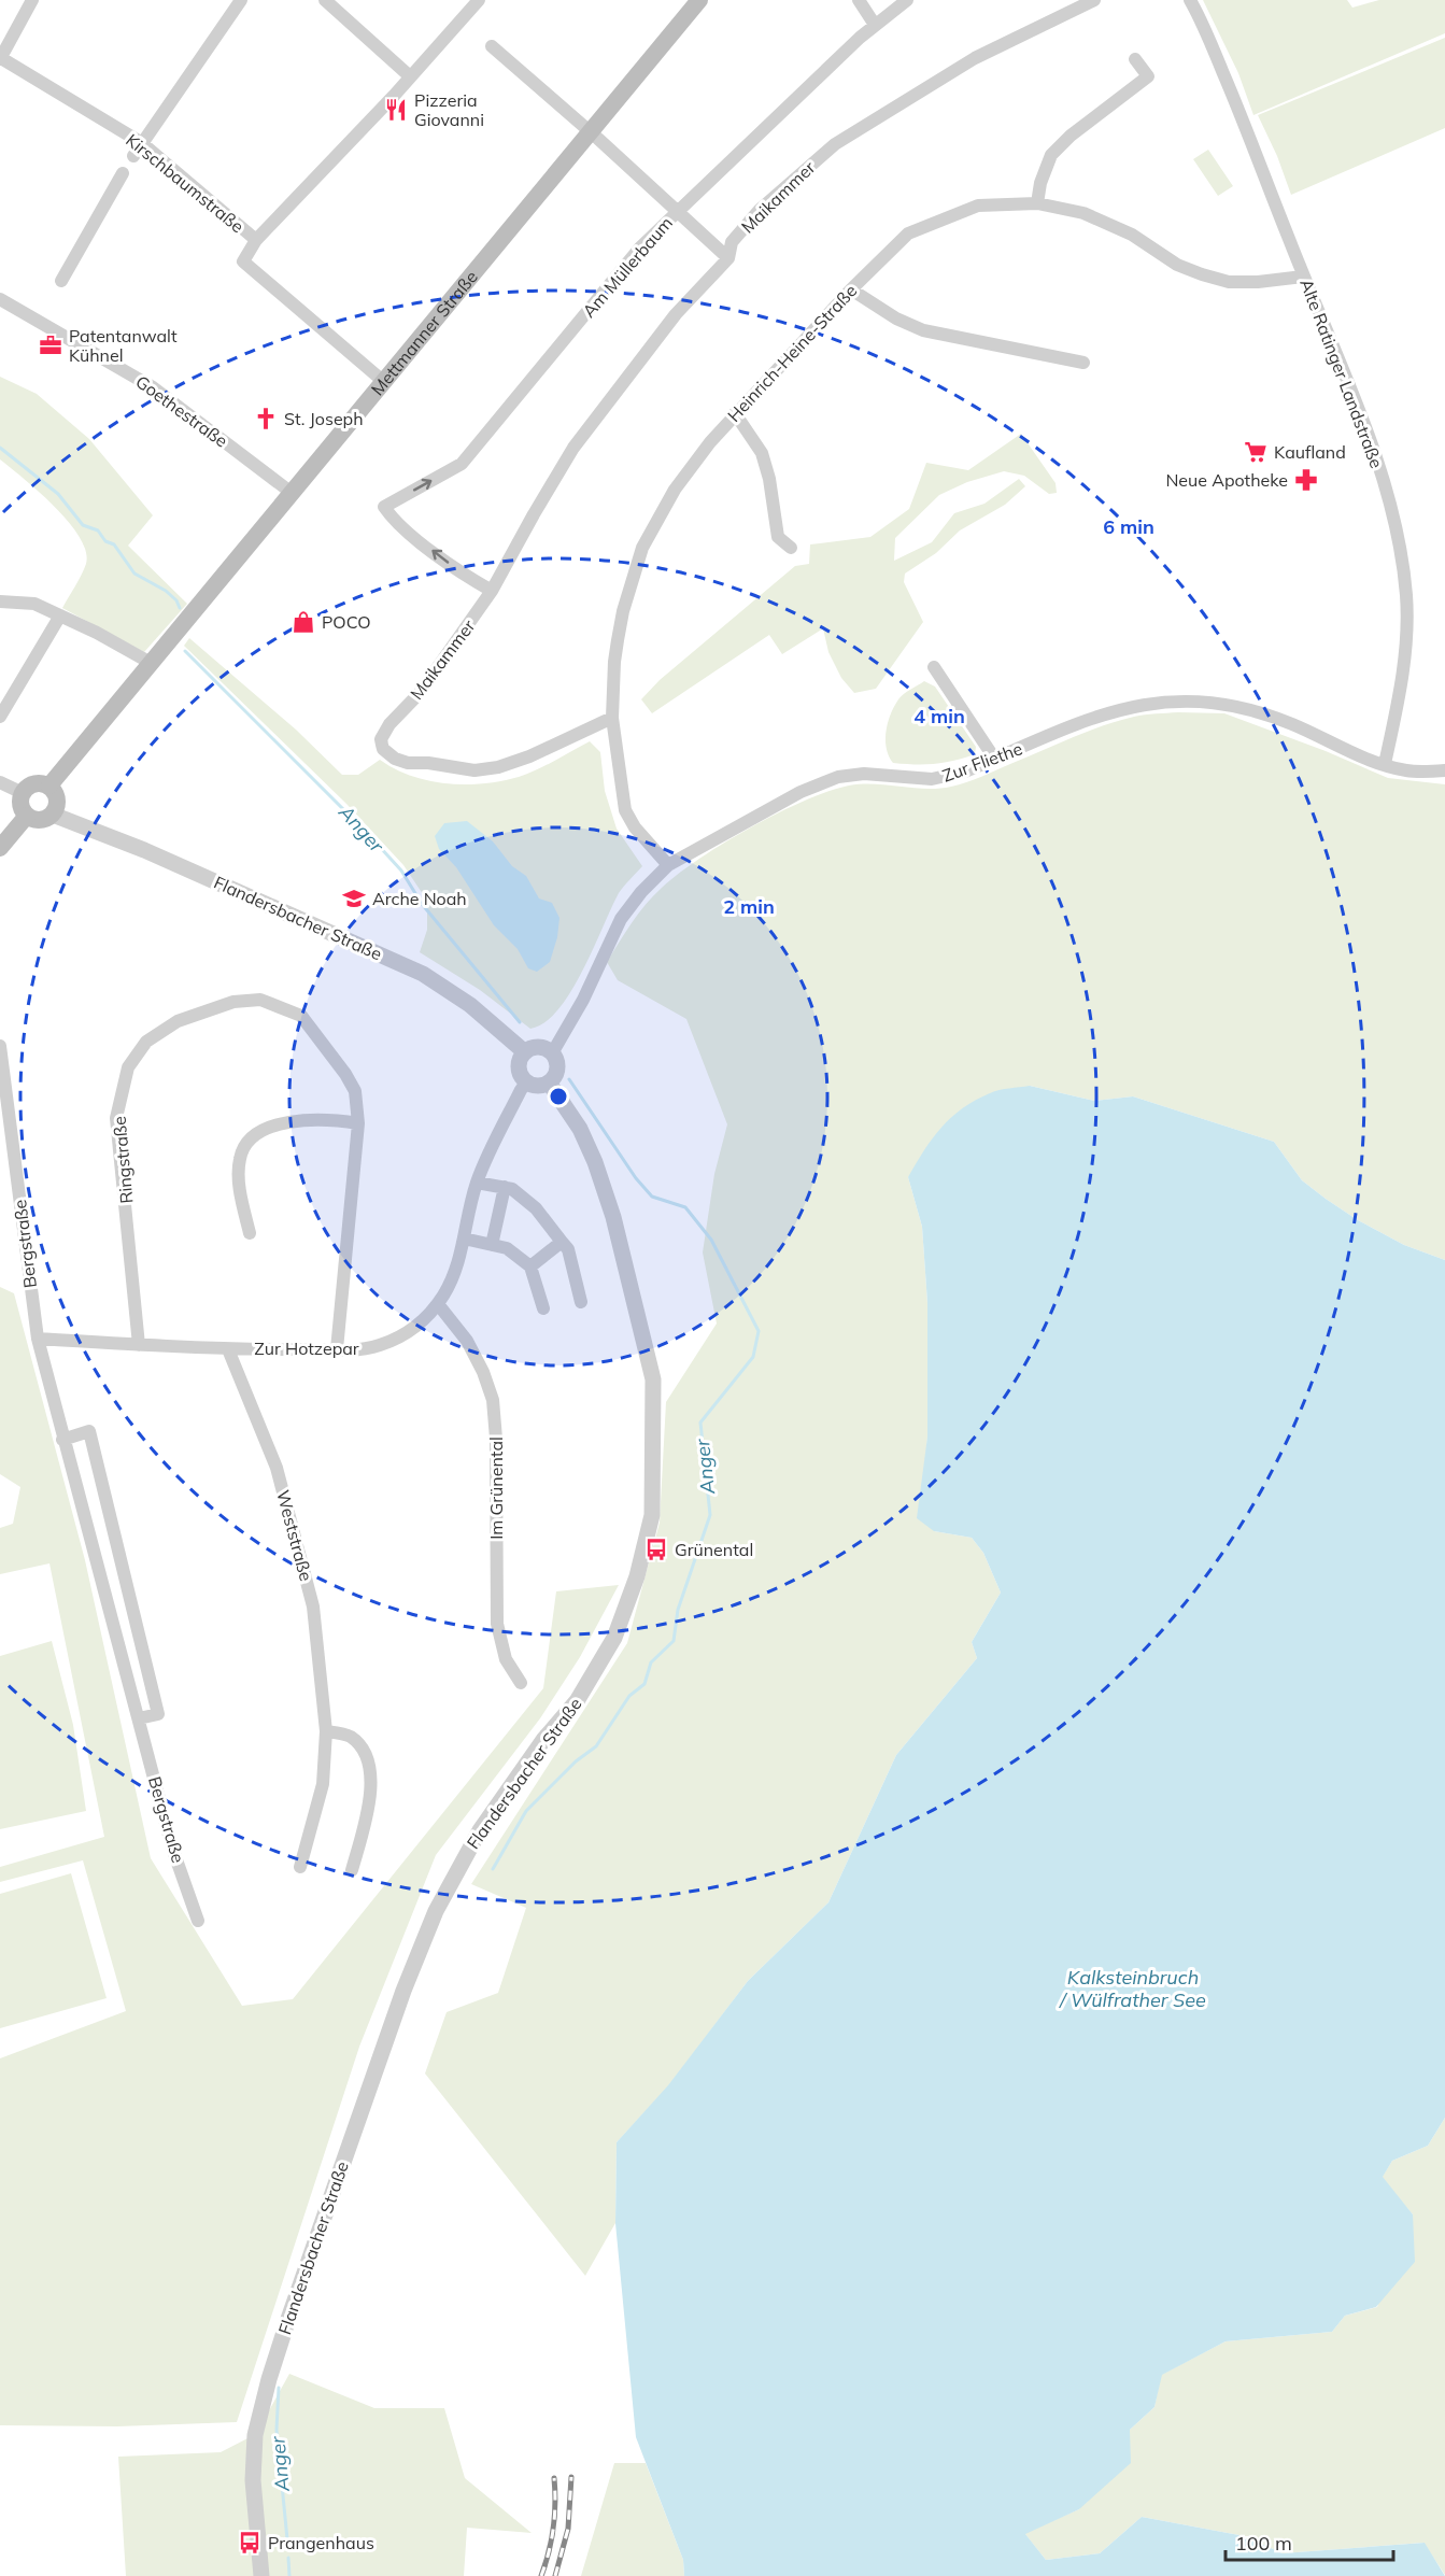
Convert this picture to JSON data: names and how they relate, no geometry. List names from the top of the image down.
{
  "streets": {
    "main road": ["Mettmanner Straße"],
    "street": [
      "Kirschbaumstraße",
      "Maikammer",
      "Am Müllerbaum",
      "Heinrich-Heine-Straße",
      "Alte Ratinger Landstraße",
      "Goethestraße",
      "Zur Fliethe",
      "Flandersbacher Straße",
      "Ringstraße",
      "Bergstraße",
      "Zur Hotzepar",
      "Im Grünental",
      "Weststraße"
    ]
  },
  "crossings": [
    ["Kirschbaumstraße", "Mettmanner Straße"],
    ["Maikammer", "Am Müllerbaum"],
    ["Maikammer", "Heinrich-Heine-Straße"],
    ["Mettmanner Straße", "Goethestraße"],
    ["Mettmanner Straße", "Flandersbacher Straße"],
    ["Heinrich-Heine-Straße", "Alte Ratinger Landstraße"],
    ["Heinrich-Heine-Straße", "Zur Fliethe"],
    ["Alte Ratinger Landstraße", "Zur Fliethe"],
    ["Zur Fliethe", "Flandersbacher Straße"],
    ["Zur Fliethe", "Zur Hotzepar"],
    ["Flandersbacher Straße", "Zur Hotzepar"],
    ["Ringstraße", "Zur Hotzepar"],
    ["Bergstraße", "Zur Hotzepar"],
    ["Zur Hotzepar", "Im Grünental"],
    ["Zur Hotzepar", "Weststraße"]
  ],
  "water": ["Anger", "Kalksteinbruch / Wülfrather See"],
  "places": {
    "restaurant": ["Pizzeria Giovanni"],
    "office": ["Patentanwalt Kühnel"],
    "church": ["St. Joseph"],
    "supermarket": ["Kaufland"],
    "pharmacy": ["Neue Apotheke"],
    "shop": ["POCO"],
    "school or university": ["Arche Noah"],
    "bus stop": ["Grünental", "Prangenhaus"]
  },
  "scale_bar": "100 m",
  "rings": ["6 min", "4 min", "2 min"]
}
